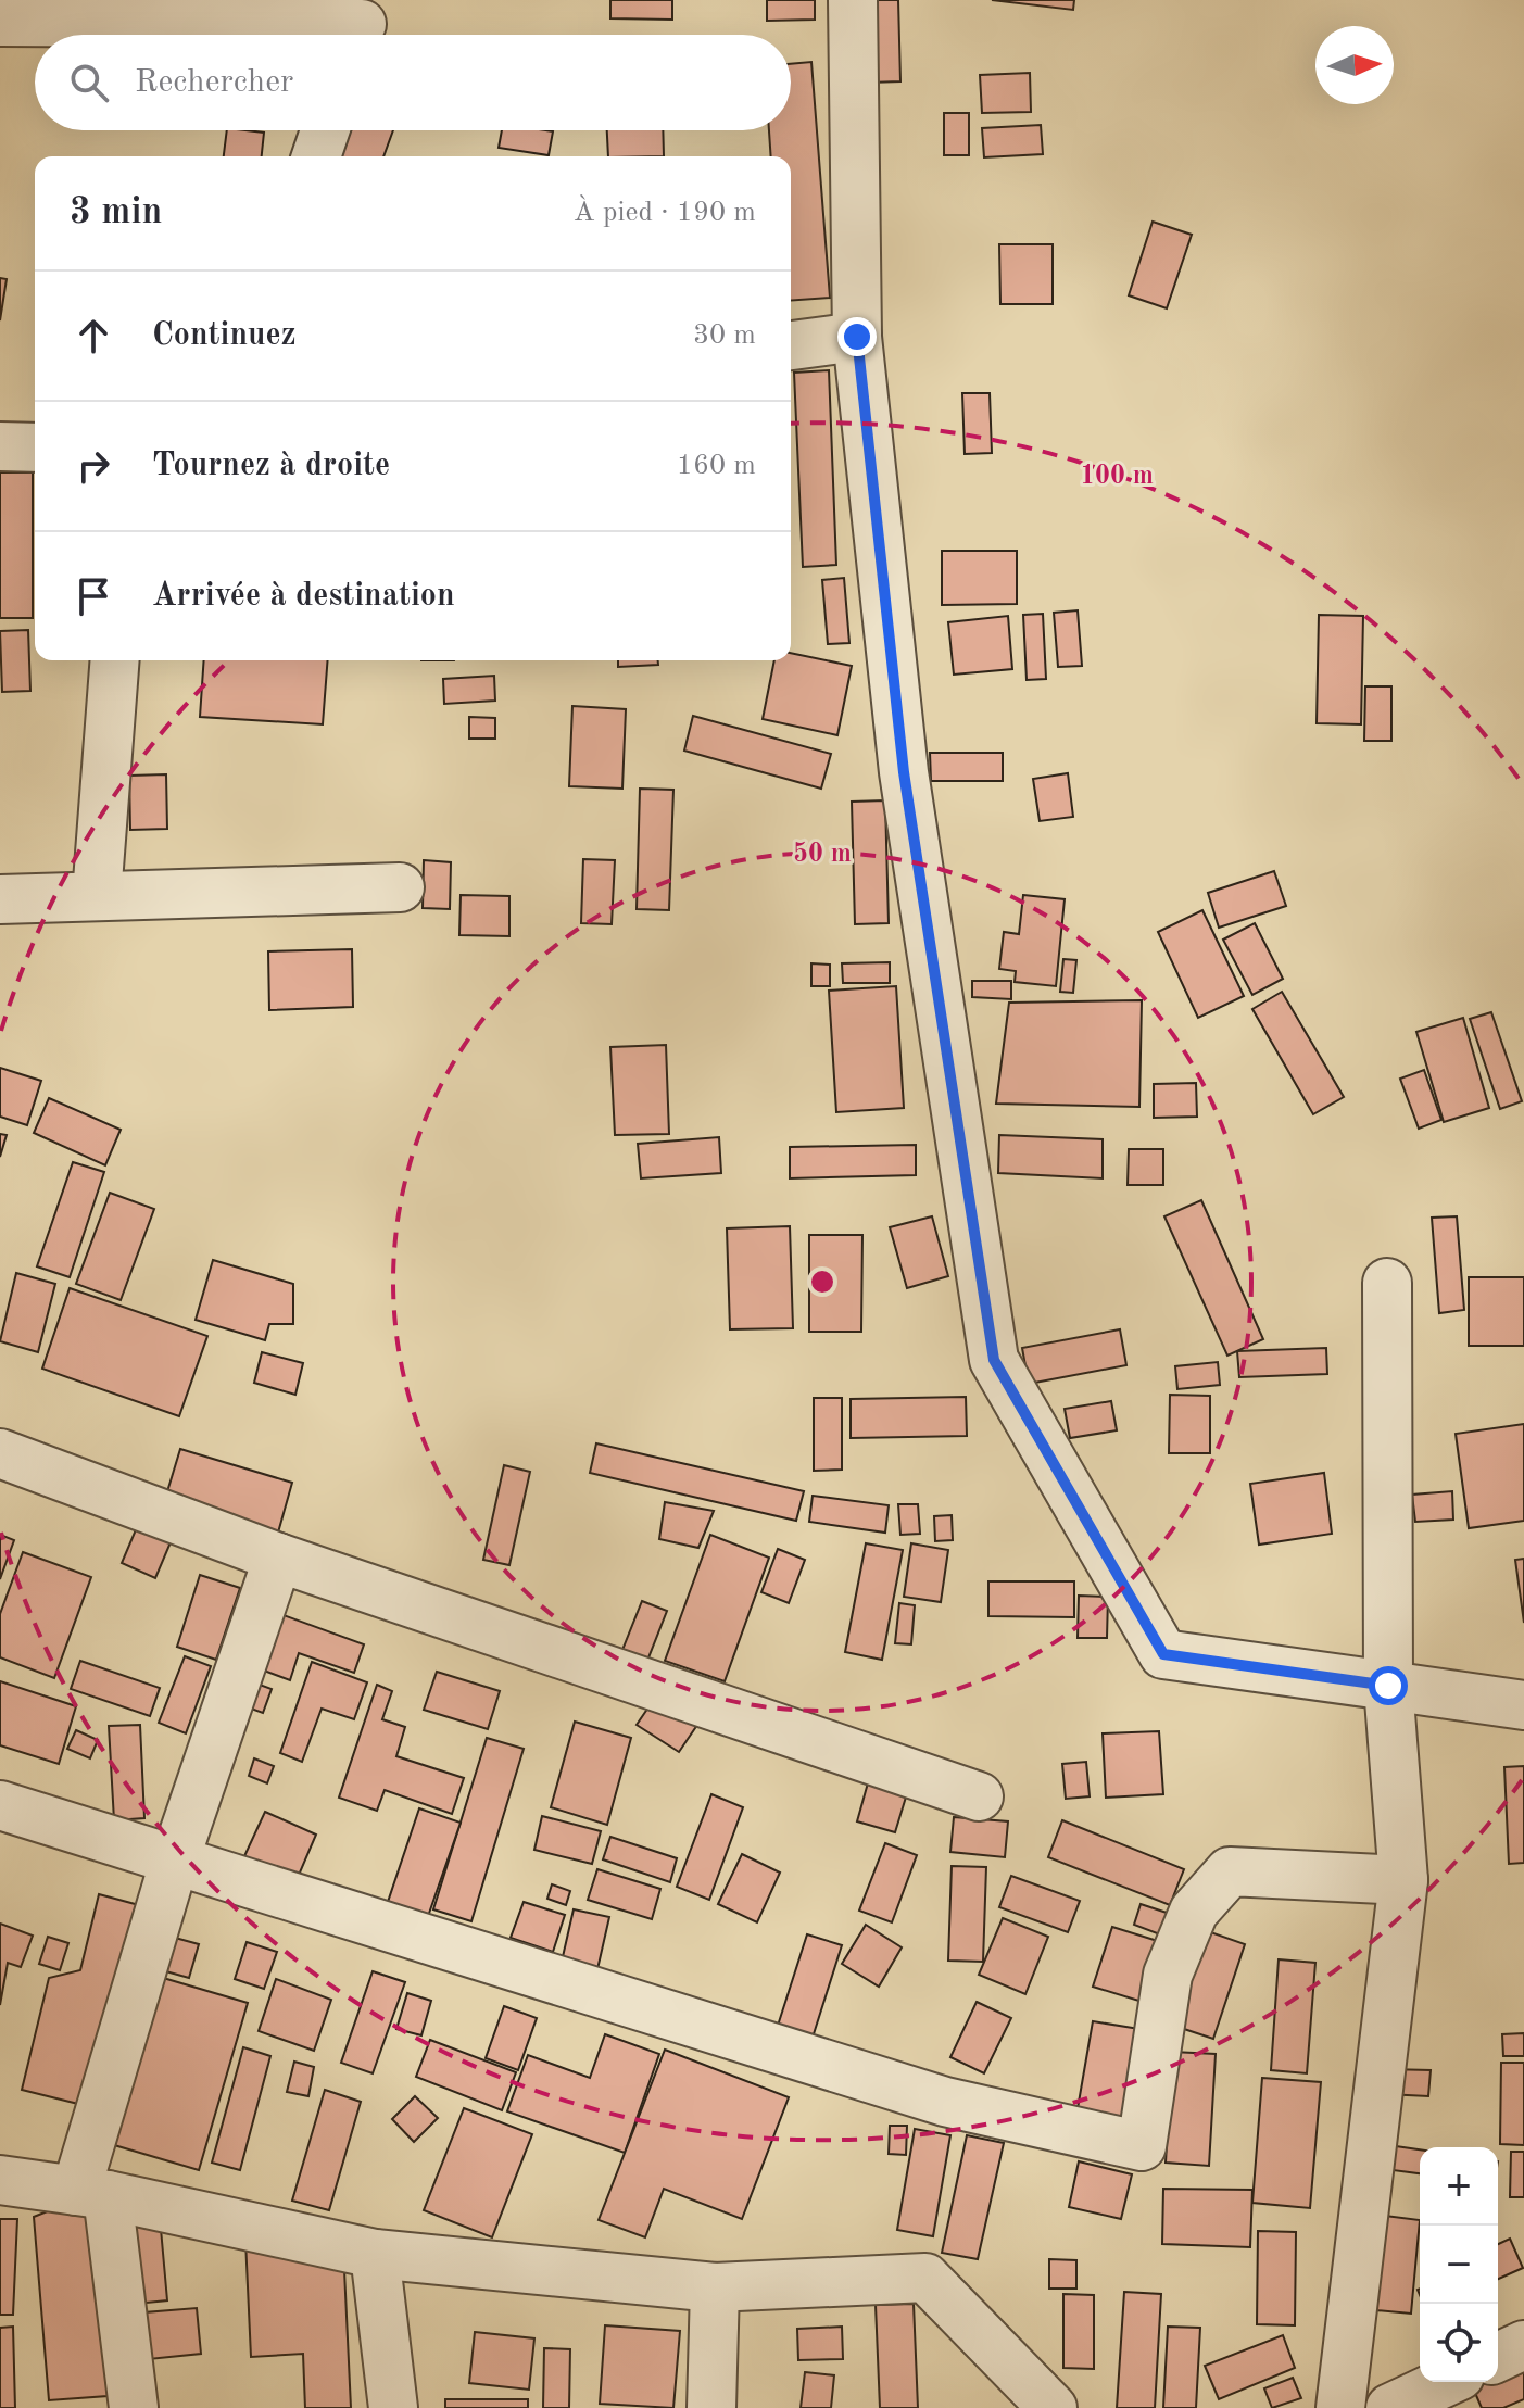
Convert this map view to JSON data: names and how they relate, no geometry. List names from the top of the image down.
{
  "north": "right",
  "page": {
    "search": "Rechercher",
    "heading": ["3 min", "À pied · 190 m"],
    "list": [
      ["Continuez", "30 m"],
      ["Tournez à droite", "160 m"],
      "Arrivée à destination"
    ],
    "map_buttons": ["+", "−"]
  },
  "rings": ["100 m", "50 m"]
}
